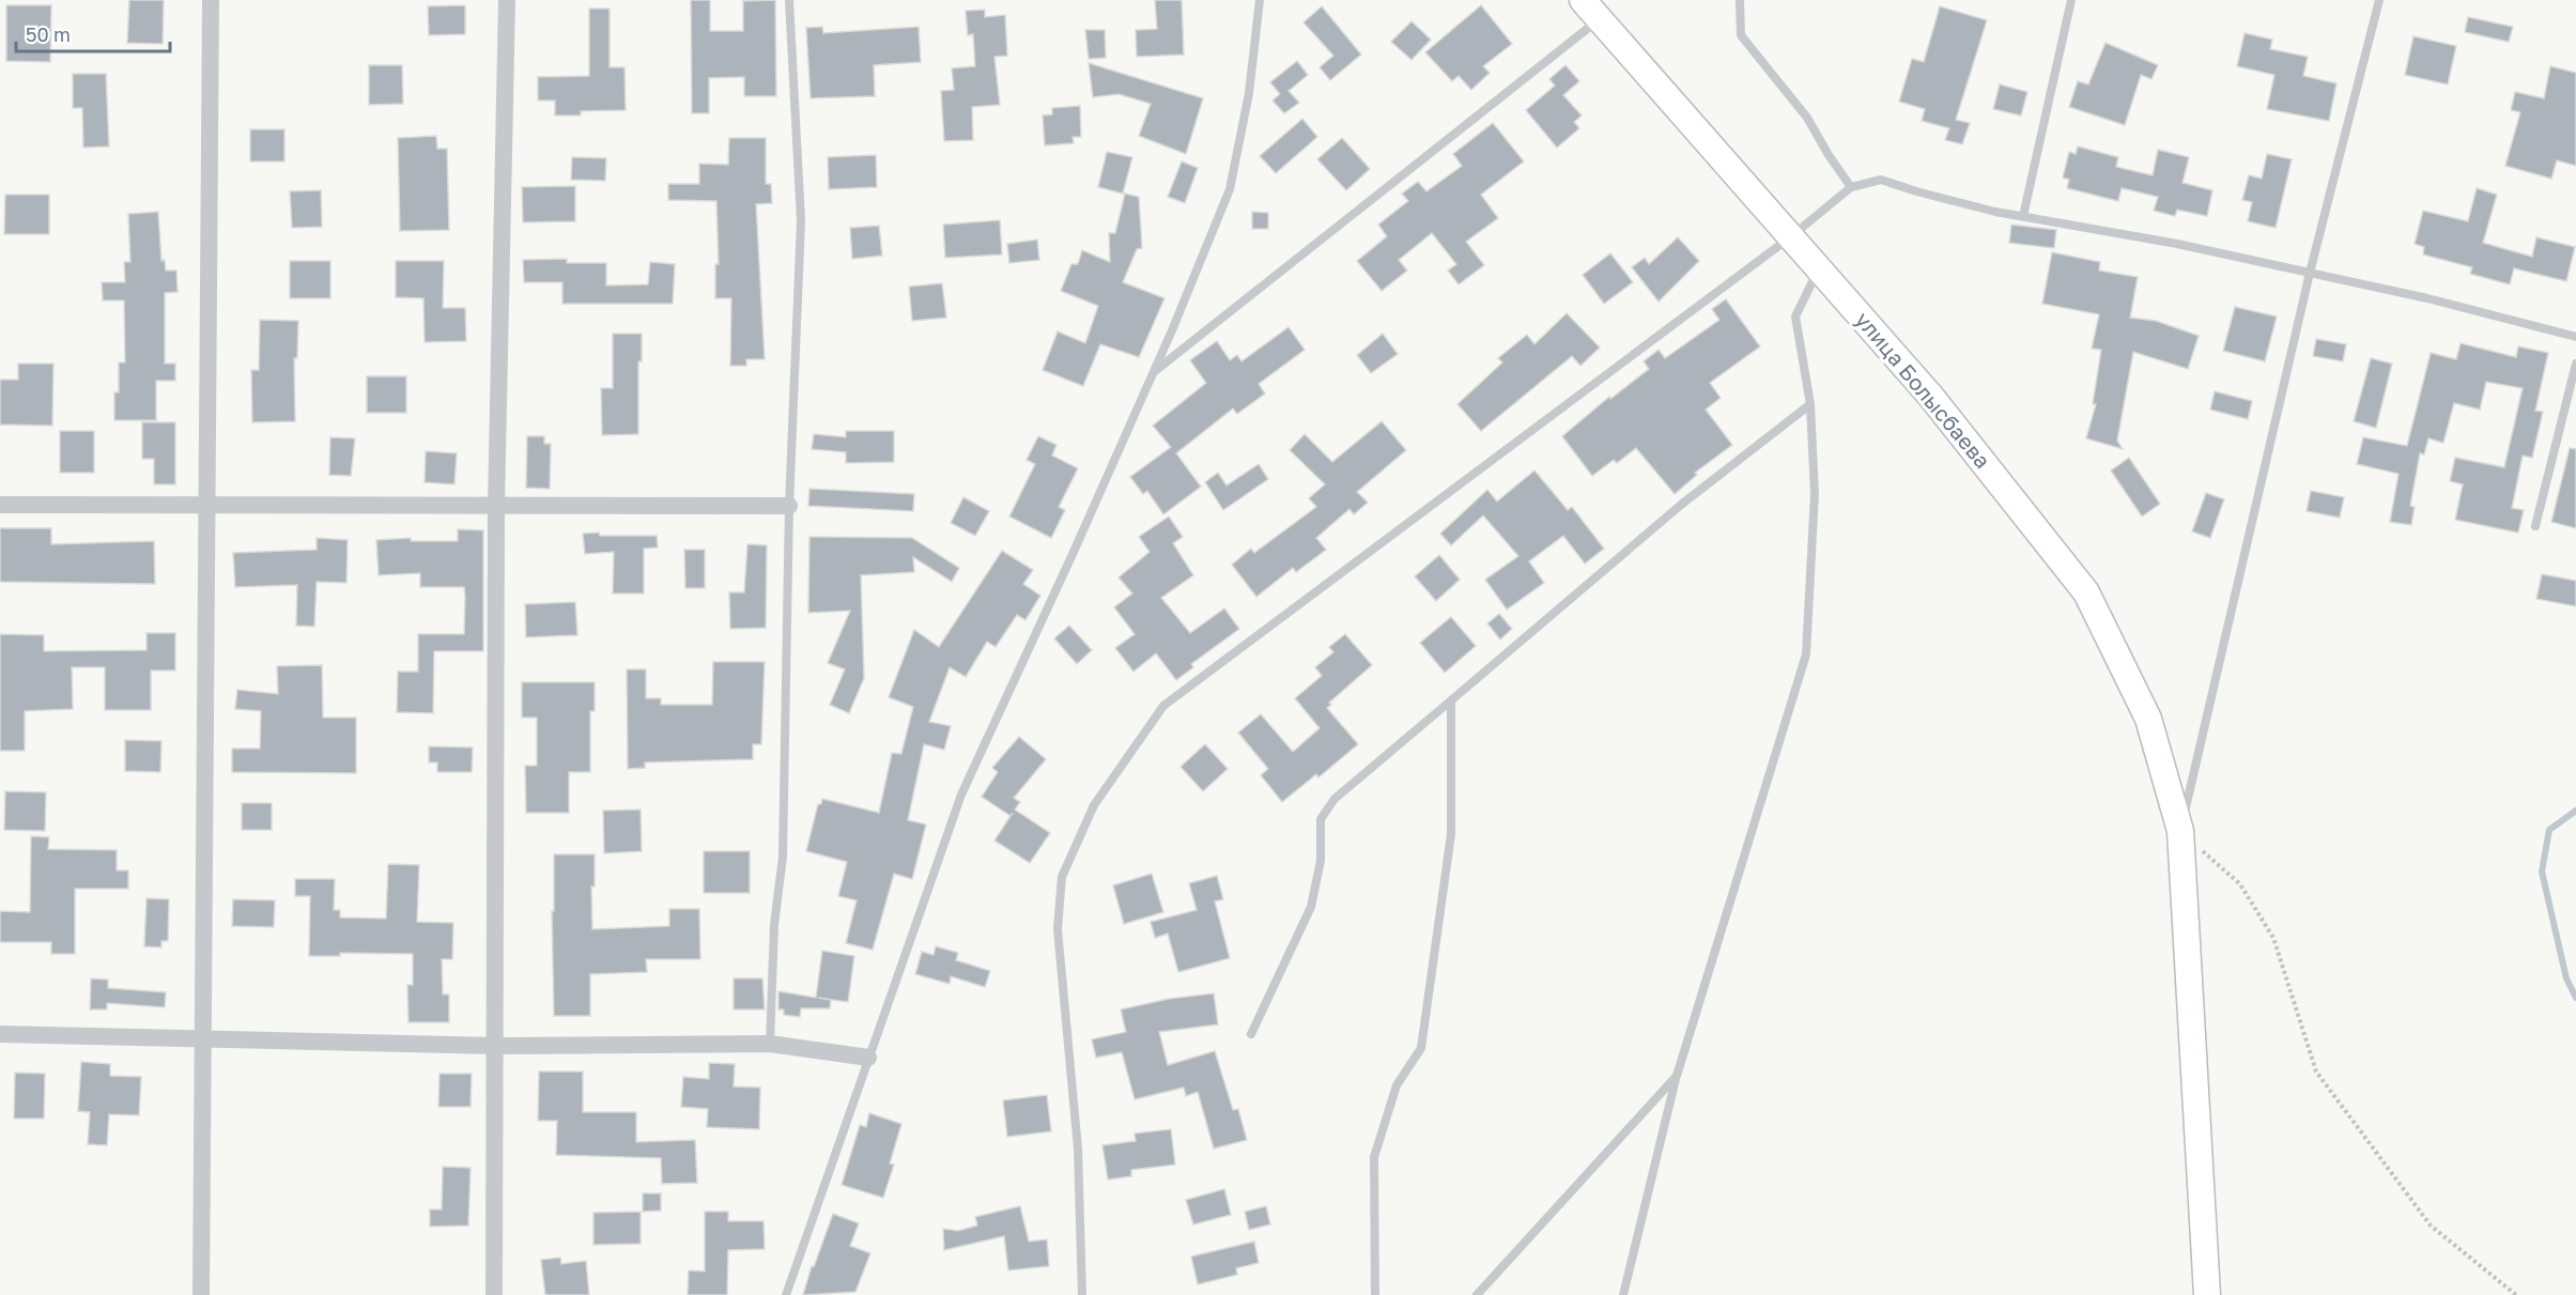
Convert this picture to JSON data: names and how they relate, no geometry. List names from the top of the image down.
{
  "streets": {
    "street": ["улица Болысбаева"]
  },
  "scale_bar": "50 m"
}
